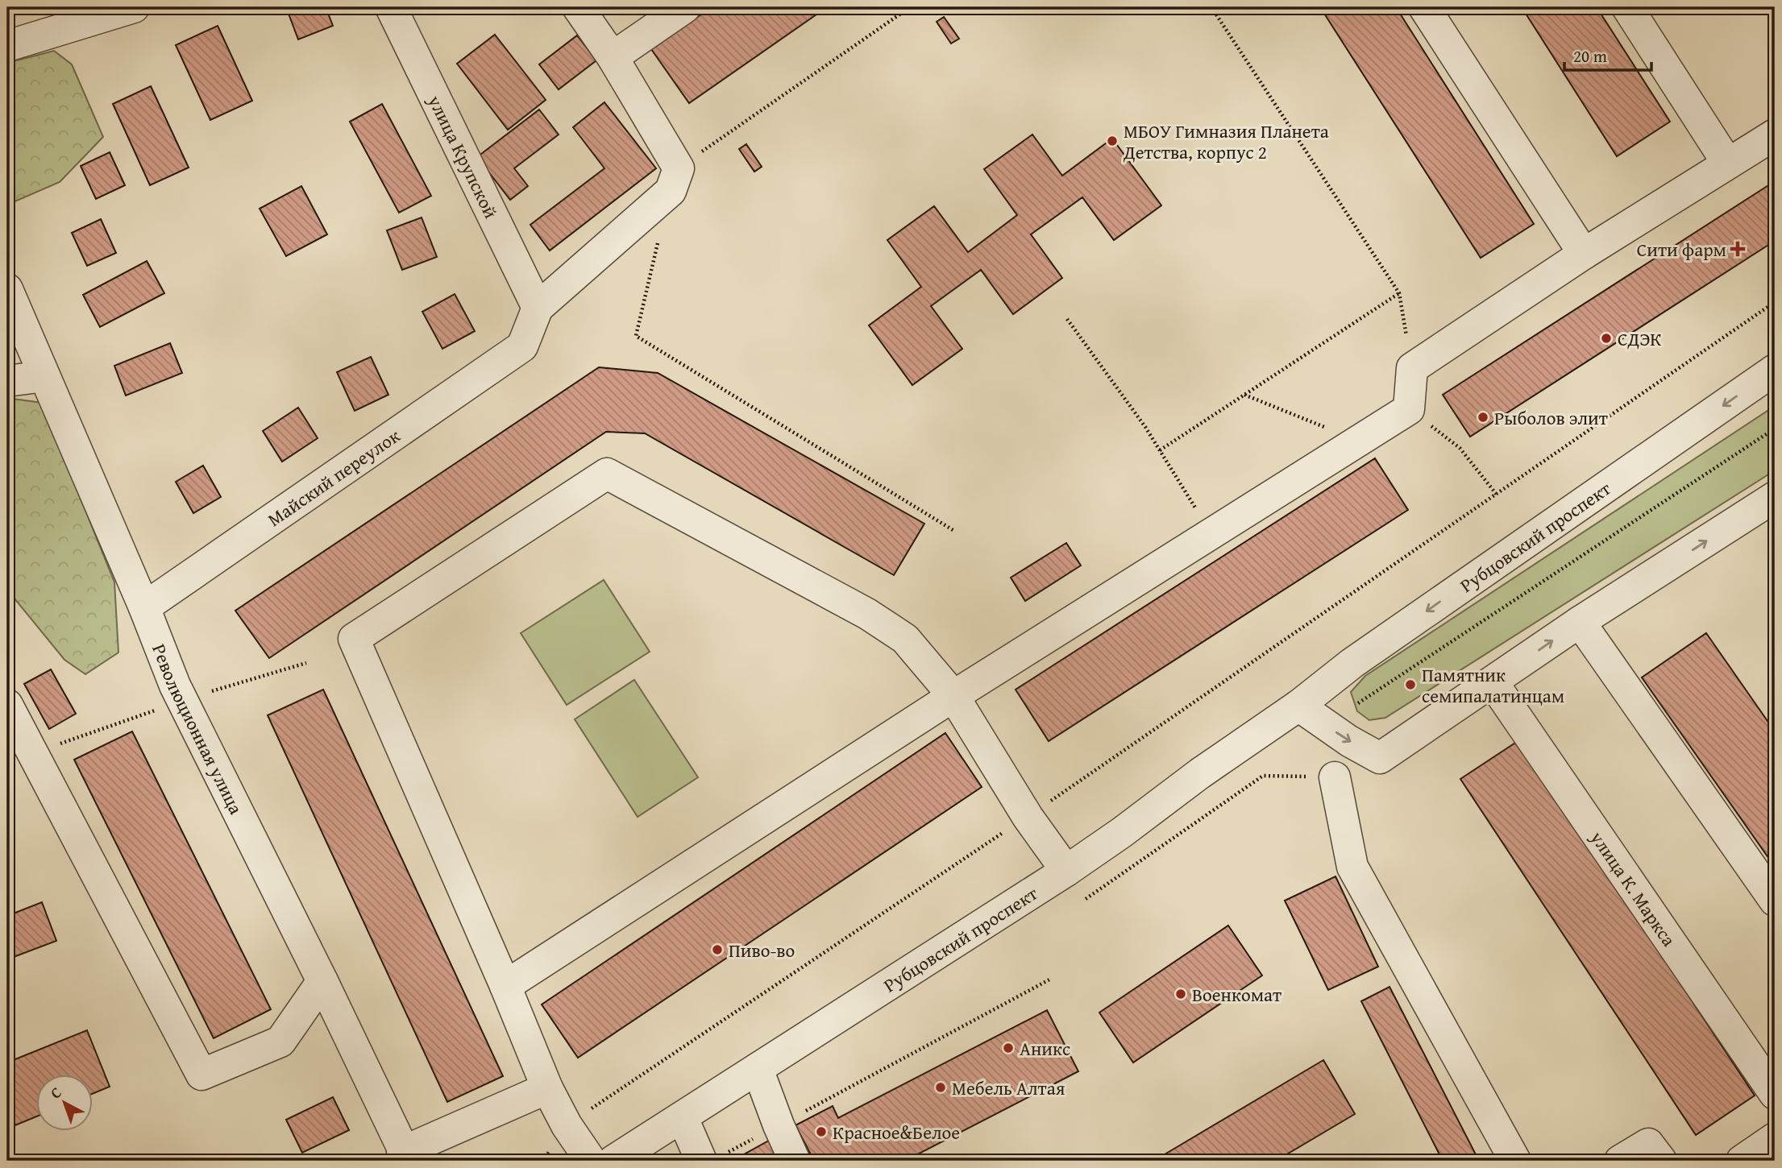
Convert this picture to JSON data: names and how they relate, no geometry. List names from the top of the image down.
{
  "streets": {
    "street": [
      "улица Крупской",
      "Майский переулок",
      "Рубцовский проспект",
      "Революционная улица",
      "улица К. Маркса"
    ]
  },
  "crossings": [
    ["улица Крупской", "Майский переулок"],
    ["Майский переулок", "Революционная улица"]
  ],
  "places": {
    "other": [
      "МБОУ Гимназия Планета Детства, корпус 2",
      "СДЭК",
      "Рыболов элит",
      "Памятник семипалатинцам",
      "Пиво-во",
      "Военкомат",
      "Аникс",
      "Мебель Алтая",
      "Красное&Белое"
    ],
    "health": ["Сити фарм"]
  },
  "scale_bar": "20 m",
  "north": "top left"
}
